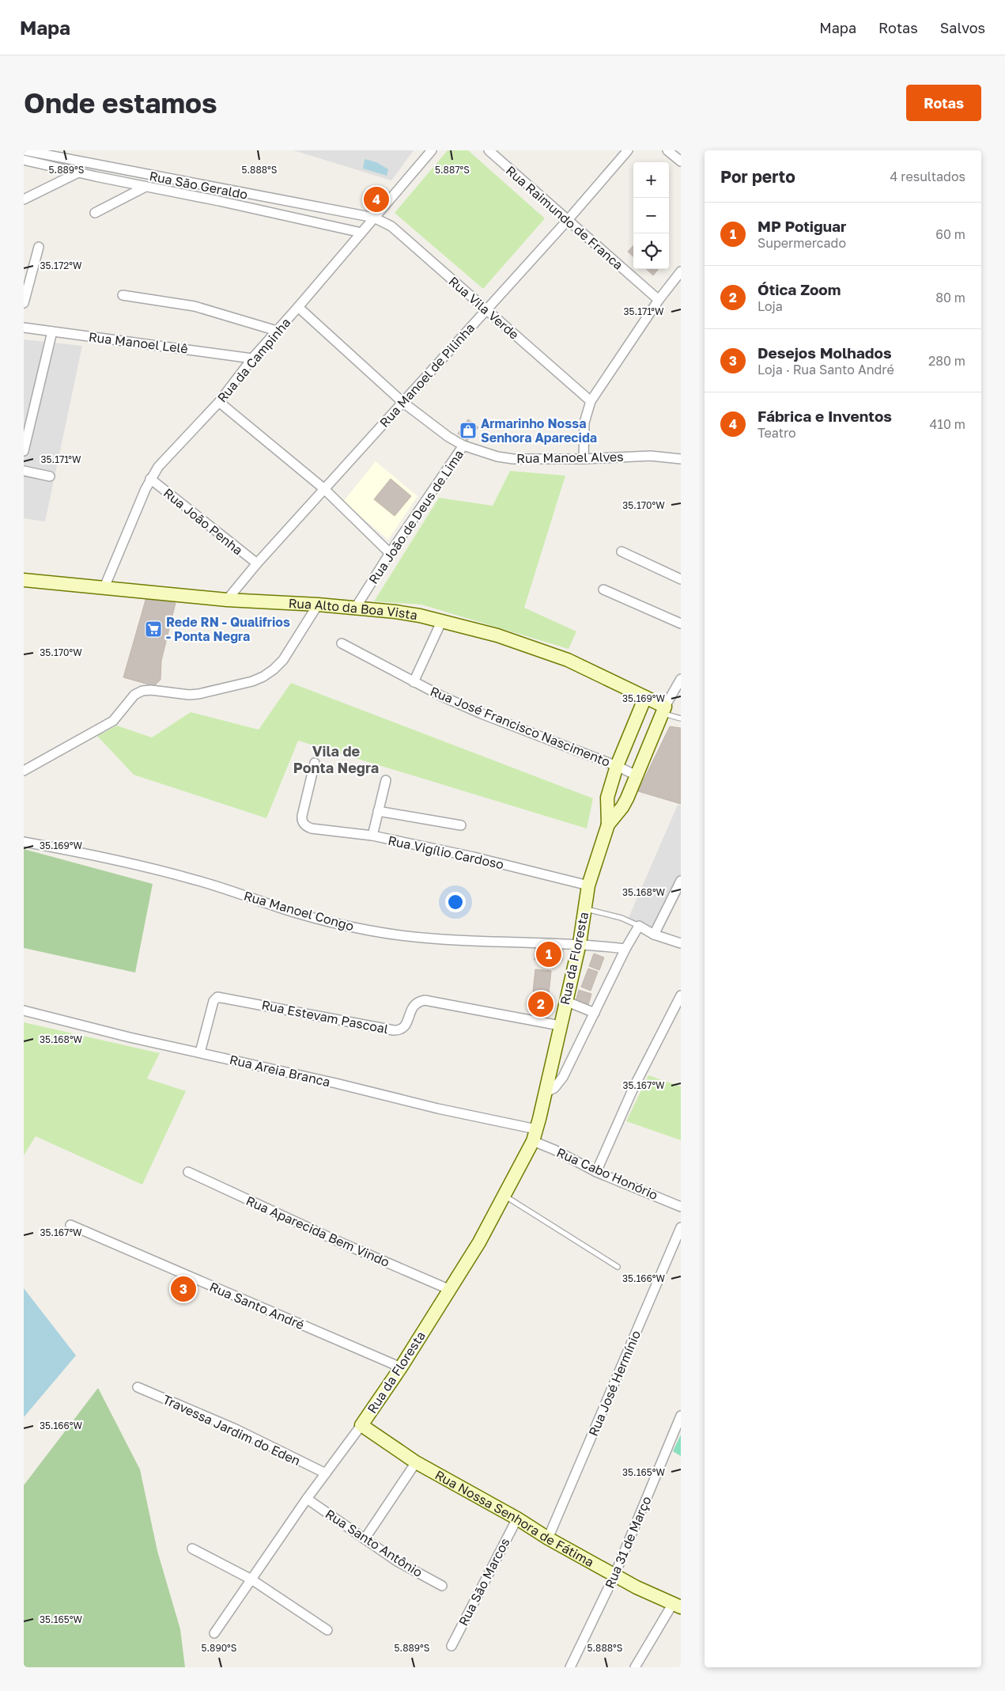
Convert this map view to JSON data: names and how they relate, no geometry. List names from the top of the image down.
{
  "streets": {
    "street": [
      "Rua São Geraldo",
      "Rua Raimundo de Franca",
      "Rua Vila Verde",
      "Rua Manoel Lelê",
      "Rua da Campinha",
      "Rua Manoel de Pilinha",
      "Rua Manoel Alves",
      "Rua João de Deus de Lima",
      "Rua João Penha",
      "Rua Alto da Boa Vista",
      "Rua José Francisco Nascimento",
      "Rua Vigílio Cardoso",
      "Rua Manoel Congo",
      "Rua da Floresta",
      "Rua Estevam Pascoal",
      "Rua Areia Branca",
      "Rua Cabo Honório",
      "Rua Aparecida Bem Vindo",
      "Rua Santo André",
      "Rua José Hermínio",
      "Travessa Jardim do Eden",
      "Rua Nossa Senhora de Fátima",
      "Rua 31 de Março",
      "Rua Santo Antônio",
      "Rua São Marcos"
    ]
  },
  "crossings": [
    ["Rua São Geraldo", "Rua Vila Verde"],
    ["Rua São Geraldo", "Rua da Campinha"],
    ["Rua Raimundo de Franca", "Rua Manoel de Pilinha"],
    ["Rua Vila Verde", "Rua da Campinha"],
    ["Rua Vila Verde", "Rua Manoel de Pilinha"],
    ["Rua Manoel Lelê", "Rua da Campinha"],
    ["Rua da Campinha", "Rua Manoel Alves"],
    ["Rua da Campinha", "Rua João Penha"],
    ["Rua da Campinha", "Rua Alto da Boa Vista"],
    ["Rua Manoel de Pilinha", "Rua Manoel Alves"],
    ["Rua Manoel de Pilinha", "Rua João Penha"],
    ["Rua Manoel de Pilinha", "Rua Alto da Boa Vista"],
    ["Rua Manoel Alves", "Rua João de Deus de Lima"],
    ["Rua João de Deus de Lima", "Rua Alto da Boa Vista"],
    ["Rua Alto da Boa Vista", "Rua da Floresta"],
    ["Rua José Francisco Nascimento", "Rua da Floresta"],
    ["Rua Vigílio Cardoso", "Rua da Floresta"],
    ["Rua Manoel Congo", "Rua da Floresta"],
    ["Rua da Floresta", "Rua Estevam Pascoal"],
    ["Rua da Floresta", "Rua Areia Branca"],
    ["Rua da Floresta", "Rua Cabo Honório"],
    ["Rua da Floresta", "Rua Aparecida Bem Vindo"],
    ["Rua da Floresta", "Rua Santo André"],
    ["Rua da Floresta", "Travessa Jardim do Eden"],
    ["Rua da Floresta", "Rua Nossa Senhora de Fátima"],
    ["Rua da Floresta", "Rua Santo Antônio"],
    ["Rua Estevam Pascoal", "Rua Areia Branca"],
    ["Rua Areia Branca", "Rua Cabo Honório"],
    ["Rua José Hermínio", "Rua Nossa Senhora de Fátima"],
    ["Rua Nossa Senhora de Fátima", "Rua 31 de Março"],
    ["Rua Nossa Senhora de Fátima", "Rua São Marcos"]
  ],
  "districts": ["Vila de Ponta Negra"],
  "places": {
    "shop": ["Armarinho Nossa Senhora Aparecida"],
    "supermarket": ["Rede RN - Qualifrios - Ponta Negra"]
  },
  "page": {
    "header": "Mapa",
    "nav": ["Mapa", "Rotas", "Salvos"],
    "buttons": "Rotas",
    "title": "Onde estamos",
    "heading": ["Por perto", "4 resultados"],
    "map_buttons": ["+", "−"],
    "pins": [
      "4",
      "1",
      "2",
      "3"
    ],
    "list": [
      {
        "mark": "1",
        "name": "MP Potiguar",
        "note": "Supermercado",
        "value": "60 m"
      },
      {
        "mark": "2",
        "name": "Ótica Zoom",
        "note": "Loja",
        "value": "80 m"
      },
      {
        "mark": "3",
        "name": "Desejos Molhados",
        "note": "Loja · Rua Santo André",
        "value": "280 m"
      },
      {
        "mark": "4",
        "name": "Fábrica e Inventos",
        "note": "Teatro",
        "value": "410 m"
      }
    ]
  },
  "coordinates": [
    "5.889°S",
    "5.888°S",
    "5.887°S",
    "35.172°W",
    "35.171°W",
    "35.170°W",
    "35.169°W",
    "35.168°W",
    "35.167°W",
    "35.166°W",
    "35.165°W",
    "5.890°S"
  ]
}
